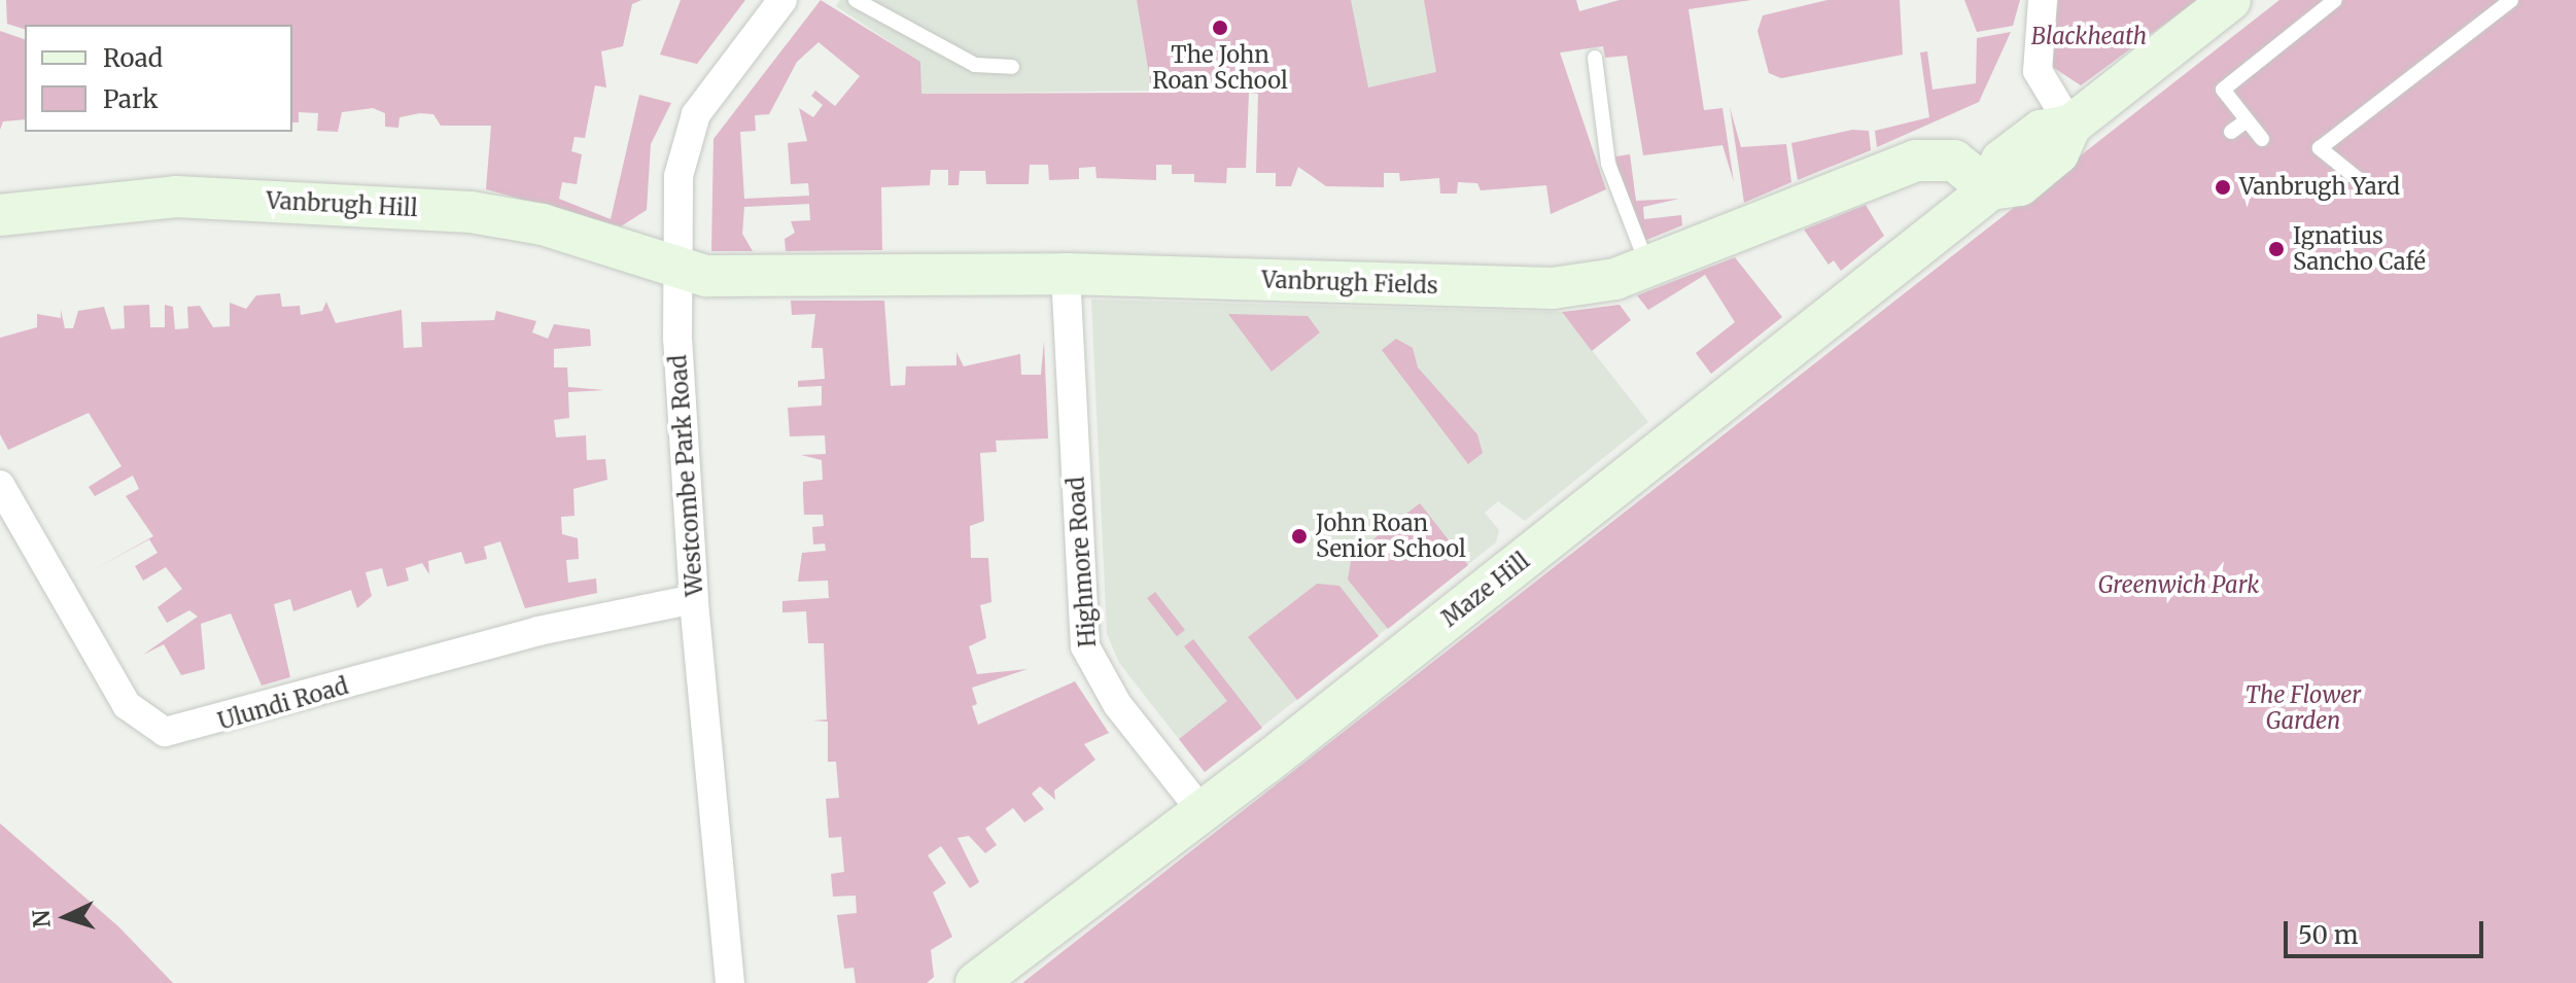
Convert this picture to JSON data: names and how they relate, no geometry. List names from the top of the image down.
{
  "streets": {
    "street": [
      "Vanbrugh Hill",
      "Vanbrugh Fields",
      "Westcombe Park Road",
      "Highmore Road",
      "Maze Hill",
      "Ulundi Road"
    ]
  },
  "crossings": [
    ["Vanbrugh Hill", "Vanbrugh Fields"],
    ["Vanbrugh Hill", "Westcombe Park Road"],
    ["Vanbrugh Fields", "Westcombe Park Road"],
    ["Vanbrugh Fields", "Highmore Road"],
    ["Vanbrugh Fields", "Maze Hill"],
    ["Westcombe Park Road", "Ulundi Road"],
    ["Highmore Road", "Maze Hill"]
  ],
  "parks": ["Blackheath", "Greenwich Park", "The Flower Garden"],
  "places": [
    "The John Roan School",
    "Vanbrugh Yard",
    "Ignatius Sancho Café",
    "John Roan Senior School"
  ],
  "legend": ["Road", "Park"],
  "scale_bar": "50 m",
  "north": "left"
}
